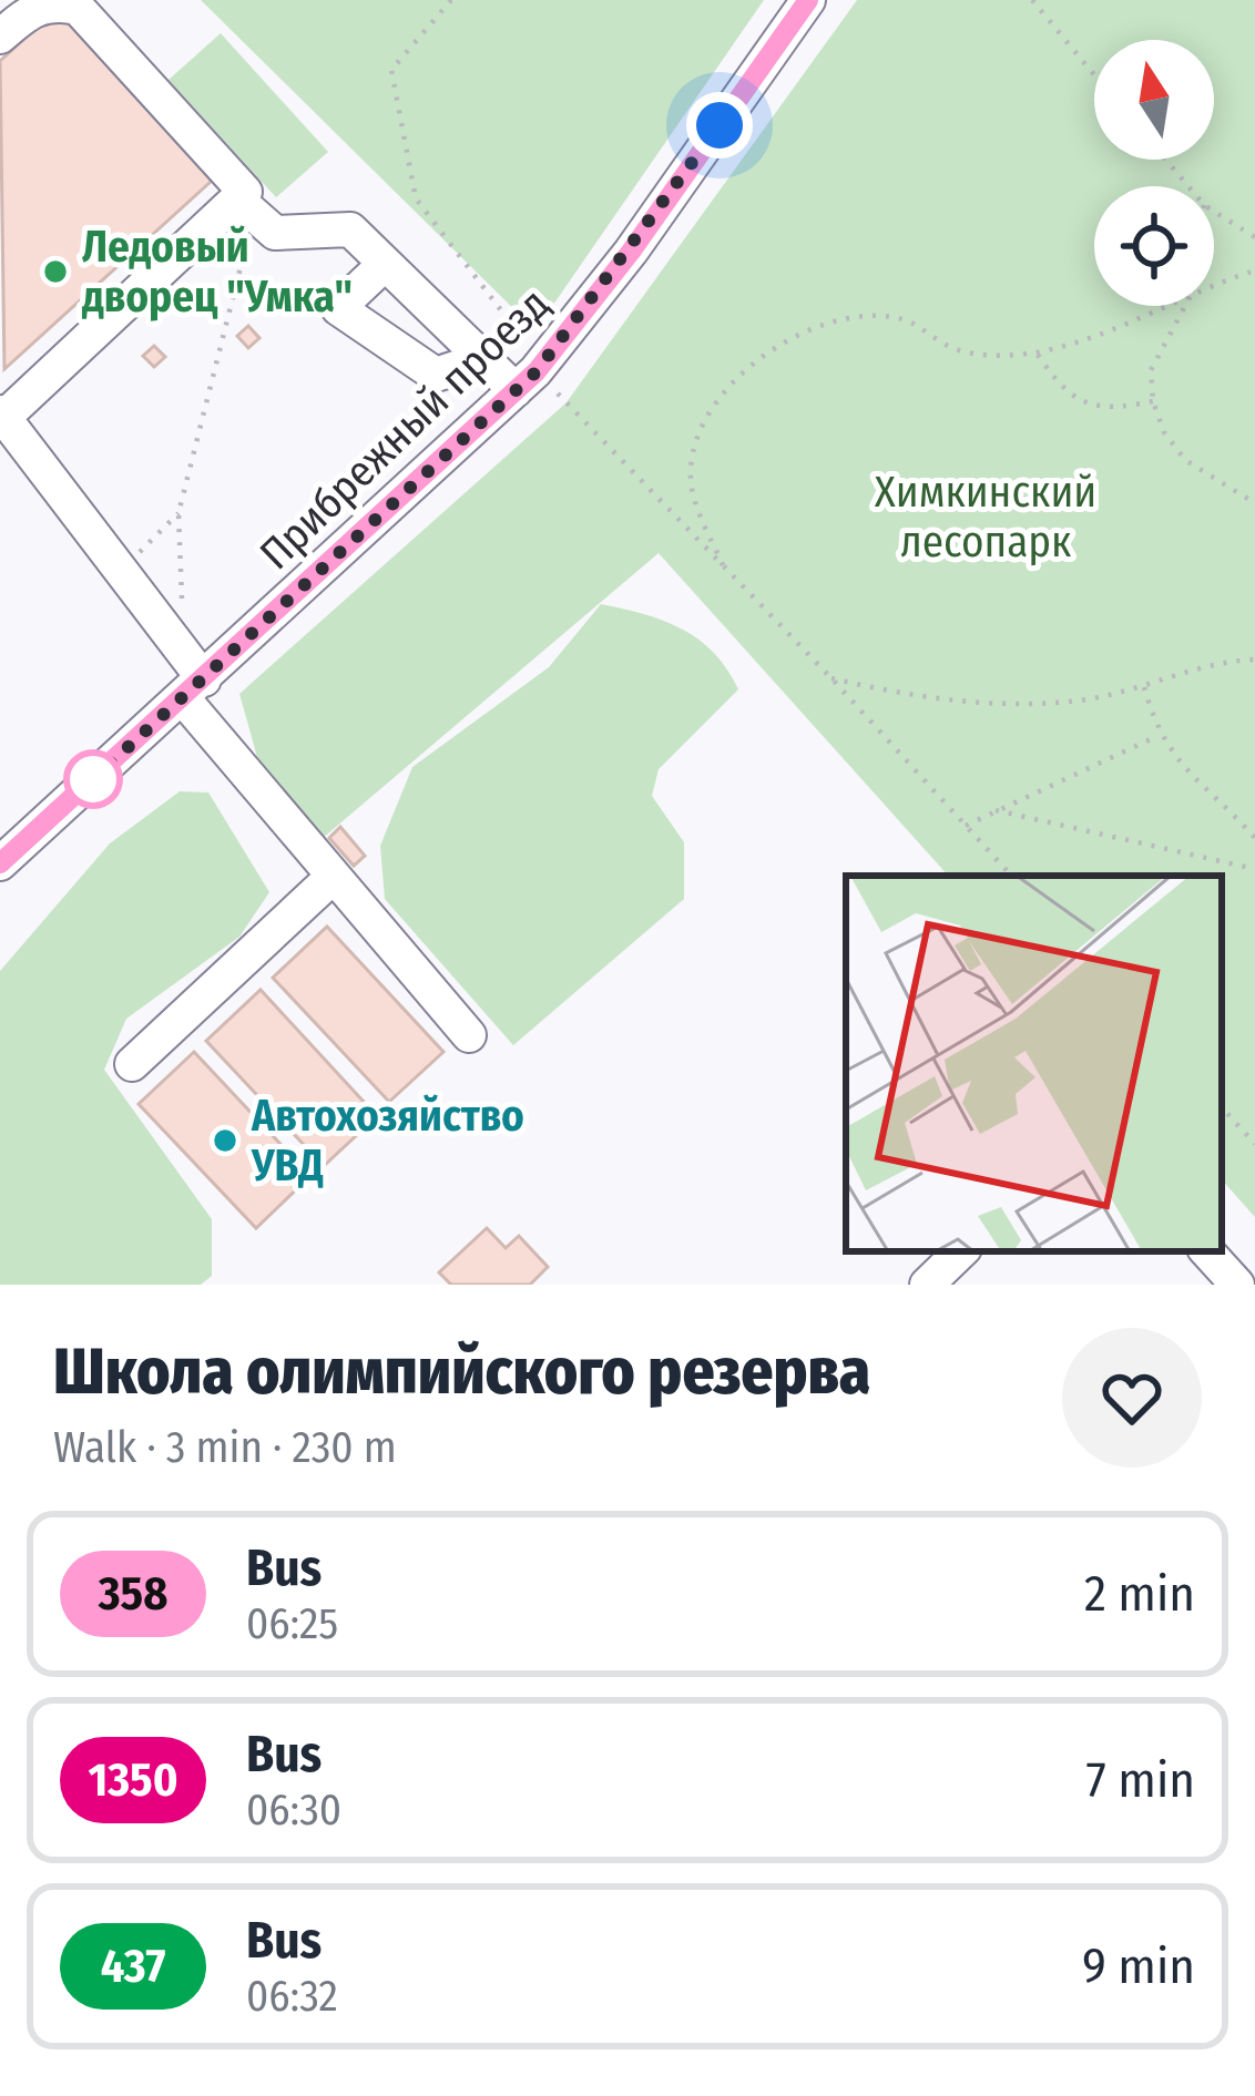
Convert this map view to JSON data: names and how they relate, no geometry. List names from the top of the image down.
{
  "streets": {
    "street": ["Прибрежный проезд"]
  },
  "parks": ["Химкинский лесопарк"],
  "places": ["Ледовый дворец \"Умка\"", "Автохозяйство УВД"],
  "lines": ["bus line 358"],
  "north": "top",
  "page": {
    "heading": ["Школа олимпийского резерва", "Walk · 3 min · 230 m"],
    "list": [
      {
        "mark": "358",
        "name": "Bus",
        "note": "06:25",
        "value": "2 min"
      },
      {
        "mark": "1350",
        "name": "Bus",
        "note": "06:30",
        "value": "7 min"
      },
      {
        "mark": "437",
        "name": "Bus",
        "note": "06:32",
        "value": "9 min"
      }
    ]
  }
}
